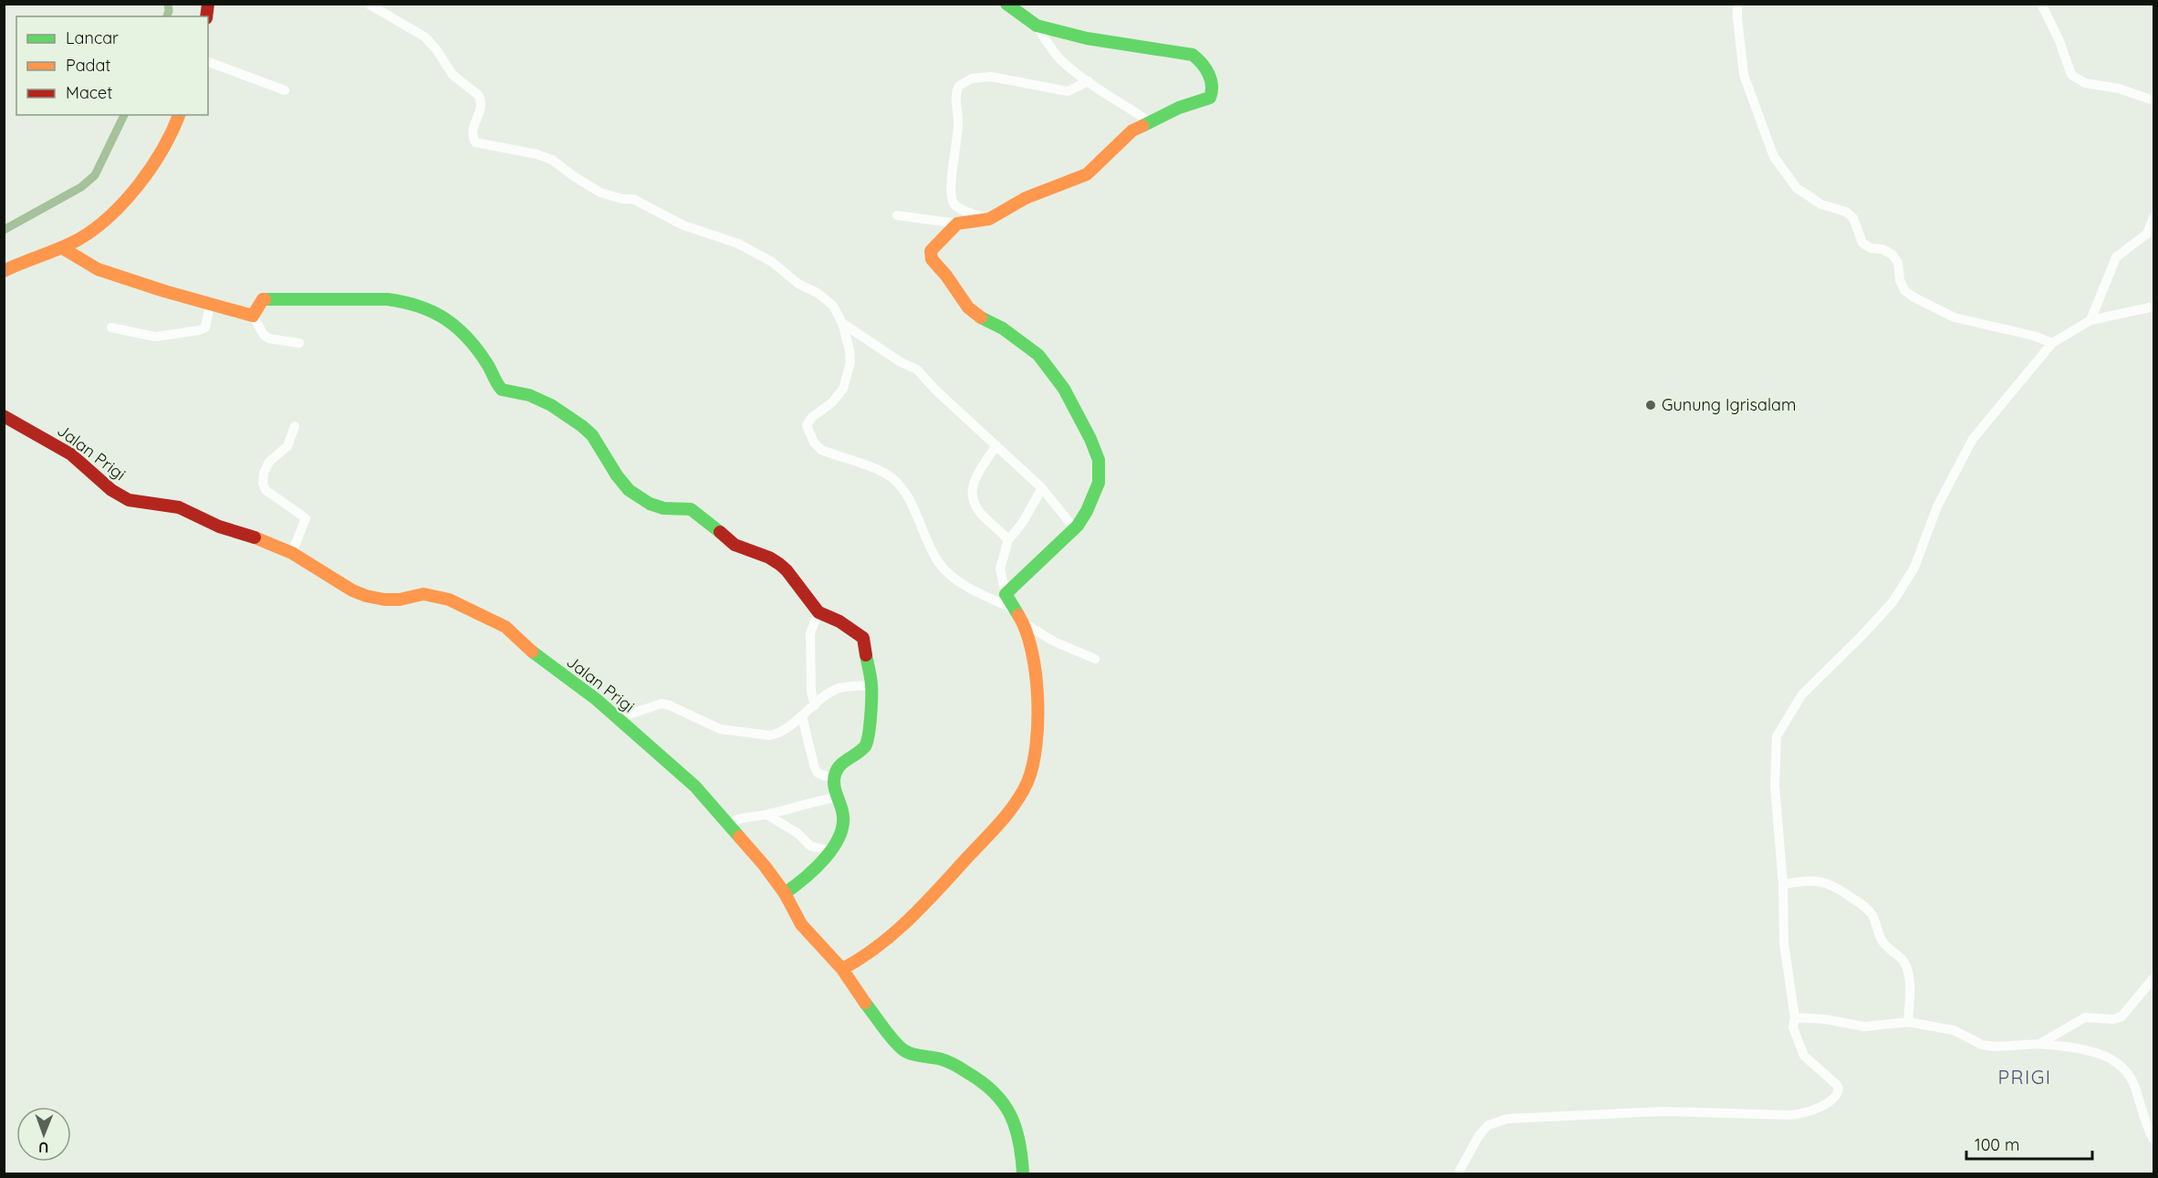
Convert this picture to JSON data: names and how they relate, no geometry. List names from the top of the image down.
{
  "streets": {
    "street": ["Jalan Prigi"]
  },
  "districts": ["PRIGI"],
  "places": ["Gunung Igrisalam"],
  "legend": ["Lancar", "Padat", "Macet"],
  "scale_bar": "100 m",
  "north": "bottom"
}
